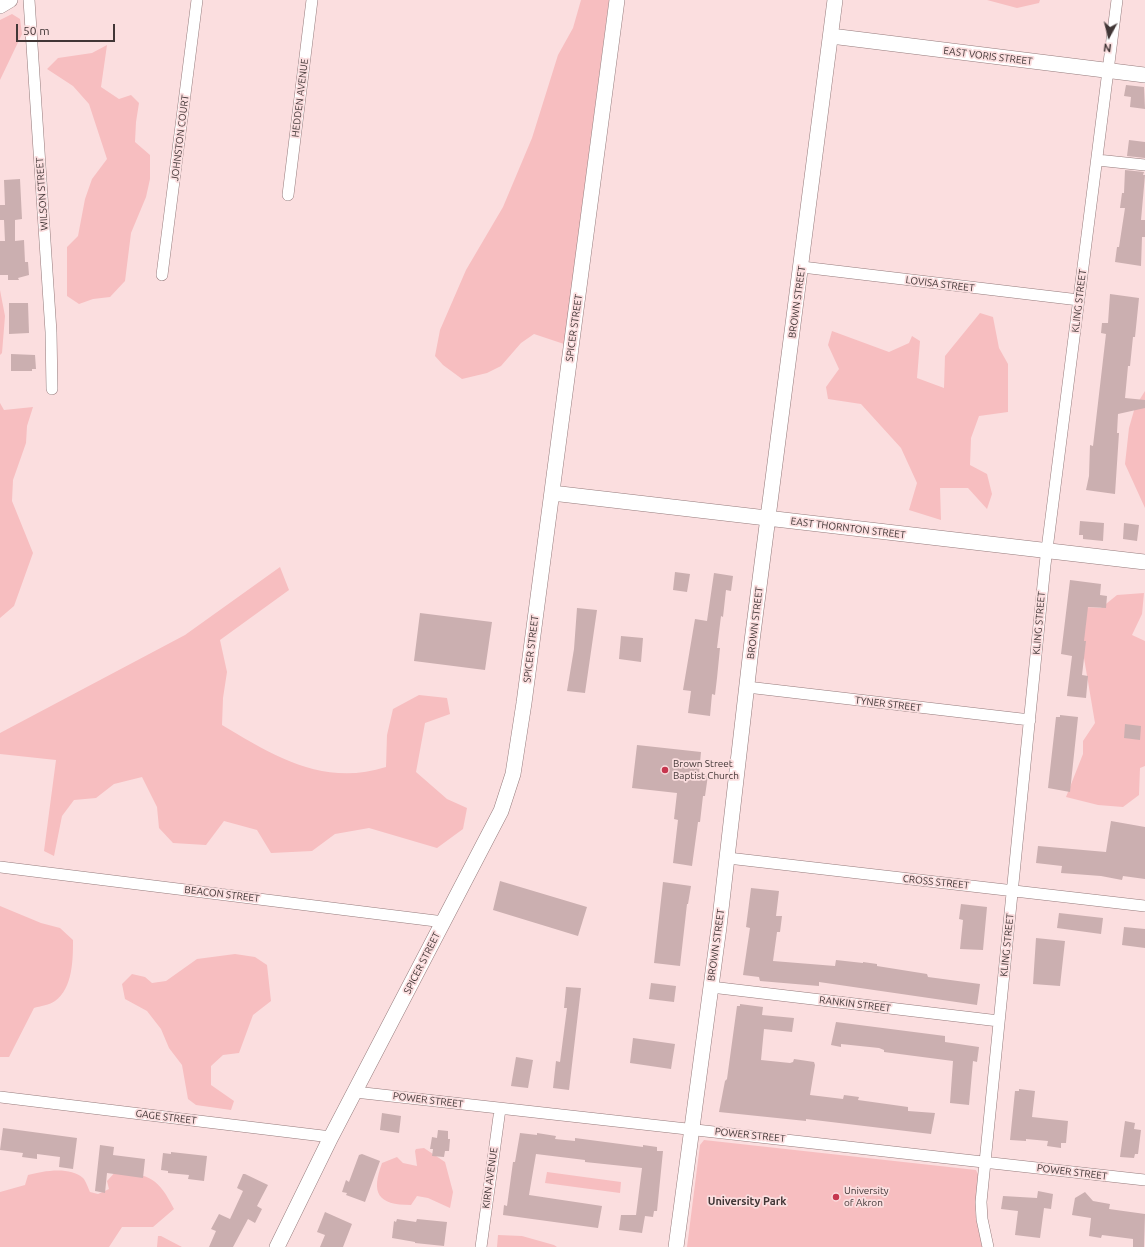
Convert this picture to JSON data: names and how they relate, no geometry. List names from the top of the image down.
{
  "streets": {
    "main road": [
      "EAST VORIS STREET",
      "BROWN STREET",
      "SPICER STREET",
      "EAST THORNTON STREET"
    ],
    "street": [
      "HEDDEN AVENUE",
      "JOHNSTON COURT",
      "WILSON STREET",
      "LOVISA STREET",
      "KLING STREET",
      "TYNER STREET",
      "CROSS STREET",
      "BEACON STREET",
      "RANKIN STREET",
      "POWER STREET",
      "GAGE STREET",
      "KIRN AVENUE"
    ]
  },
  "crossings": [
    ["EAST VORIS STREET", "KLING STREET"],
    ["EAST VORIS STREET", "BROWN STREET"],
    ["LOVISA STREET", "KLING STREET"],
    ["LOVISA STREET", "BROWN STREET"],
    ["KLING STREET", "EAST THORNTON STREET"],
    ["KLING STREET", "TYNER STREET"],
    ["KLING STREET", "CROSS STREET"],
    ["KLING STREET", "RANKIN STREET"],
    ["KLING STREET", "POWER STREET"],
    ["BROWN STREET", "EAST THORNTON STREET"],
    ["BROWN STREET", "TYNER STREET"],
    ["BROWN STREET", "CROSS STREET"],
    ["BROWN STREET", "RANKIN STREET"],
    ["BROWN STREET", "POWER STREET"],
    ["SPICER STREET", "EAST THORNTON STREET"],
    ["SPICER STREET", "BEACON STREET"],
    ["SPICER STREET", "POWER STREET"],
    ["SPICER STREET", "GAGE STREET"],
    ["POWER STREET", "KIRN AVENUE"]
  ],
  "districts": ["University Park"],
  "places": ["Brown Street Baptist Church", "University of Akron"],
  "scale_bar": "50 m",
  "north": "bottom"
}
